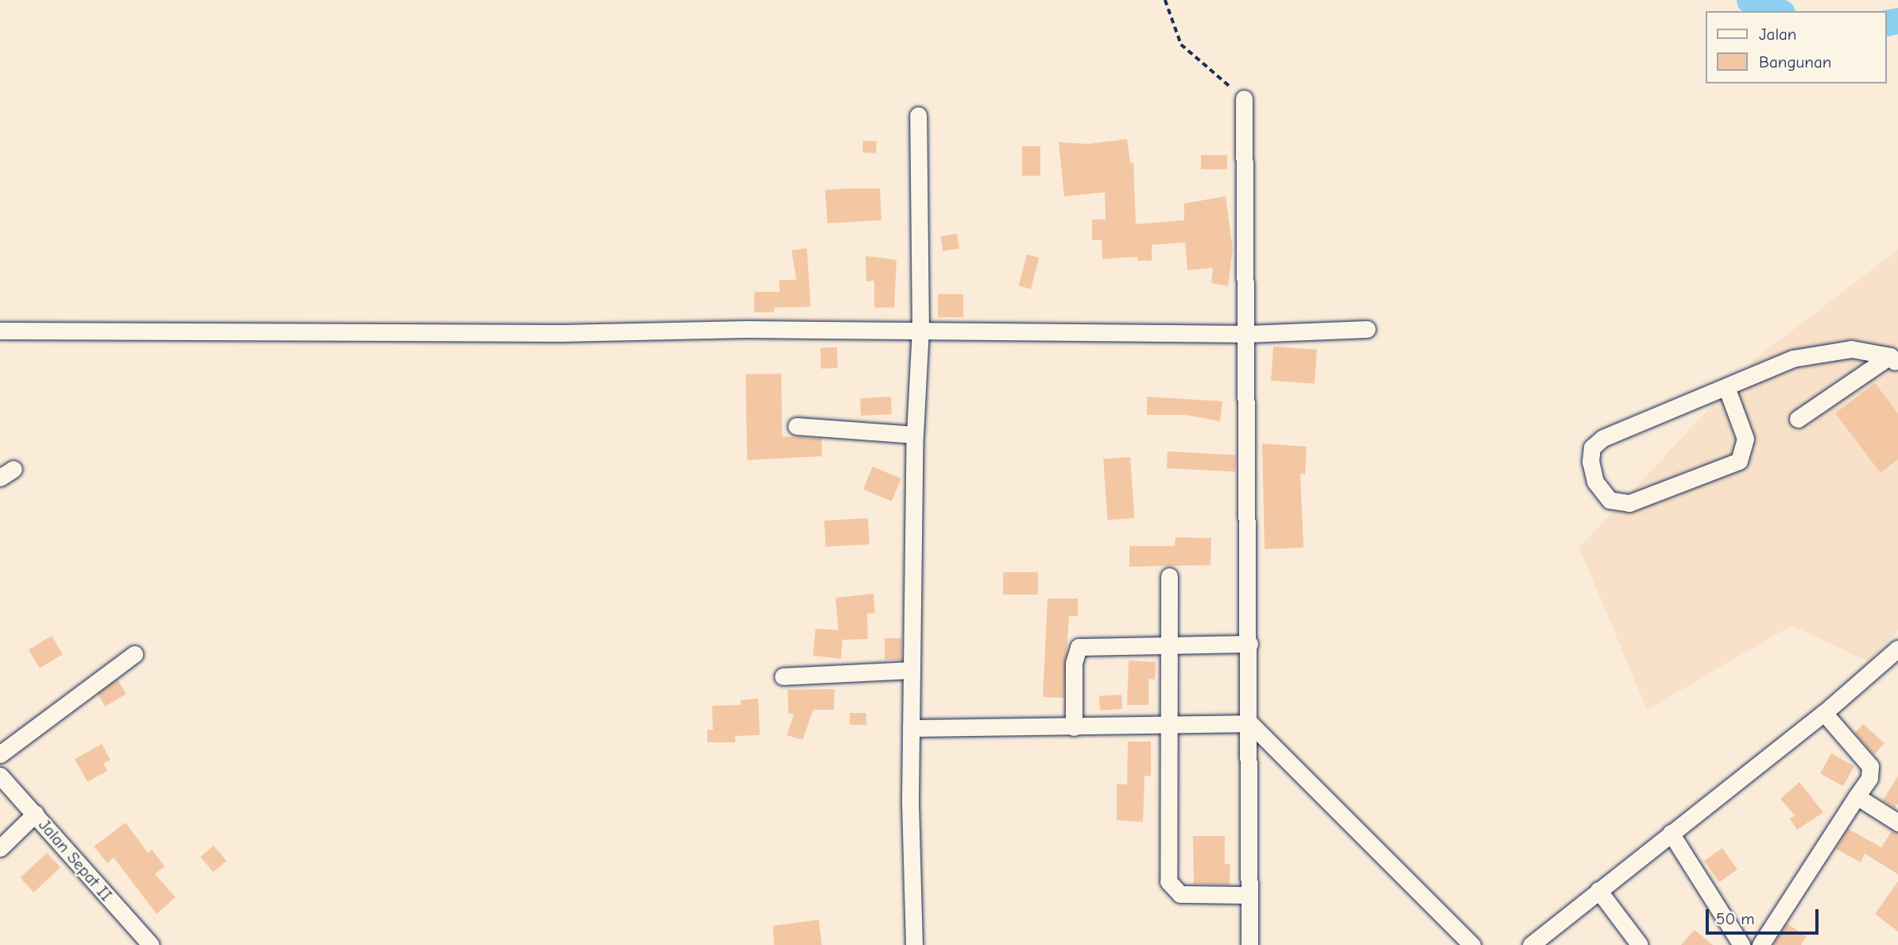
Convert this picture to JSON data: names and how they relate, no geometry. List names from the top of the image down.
{
  "streets": {
    "street": ["Jalan Sepat II"]
  },
  "legend": ["Jalan", "Bangunan"],
  "scale_bar": "50 m"
}
